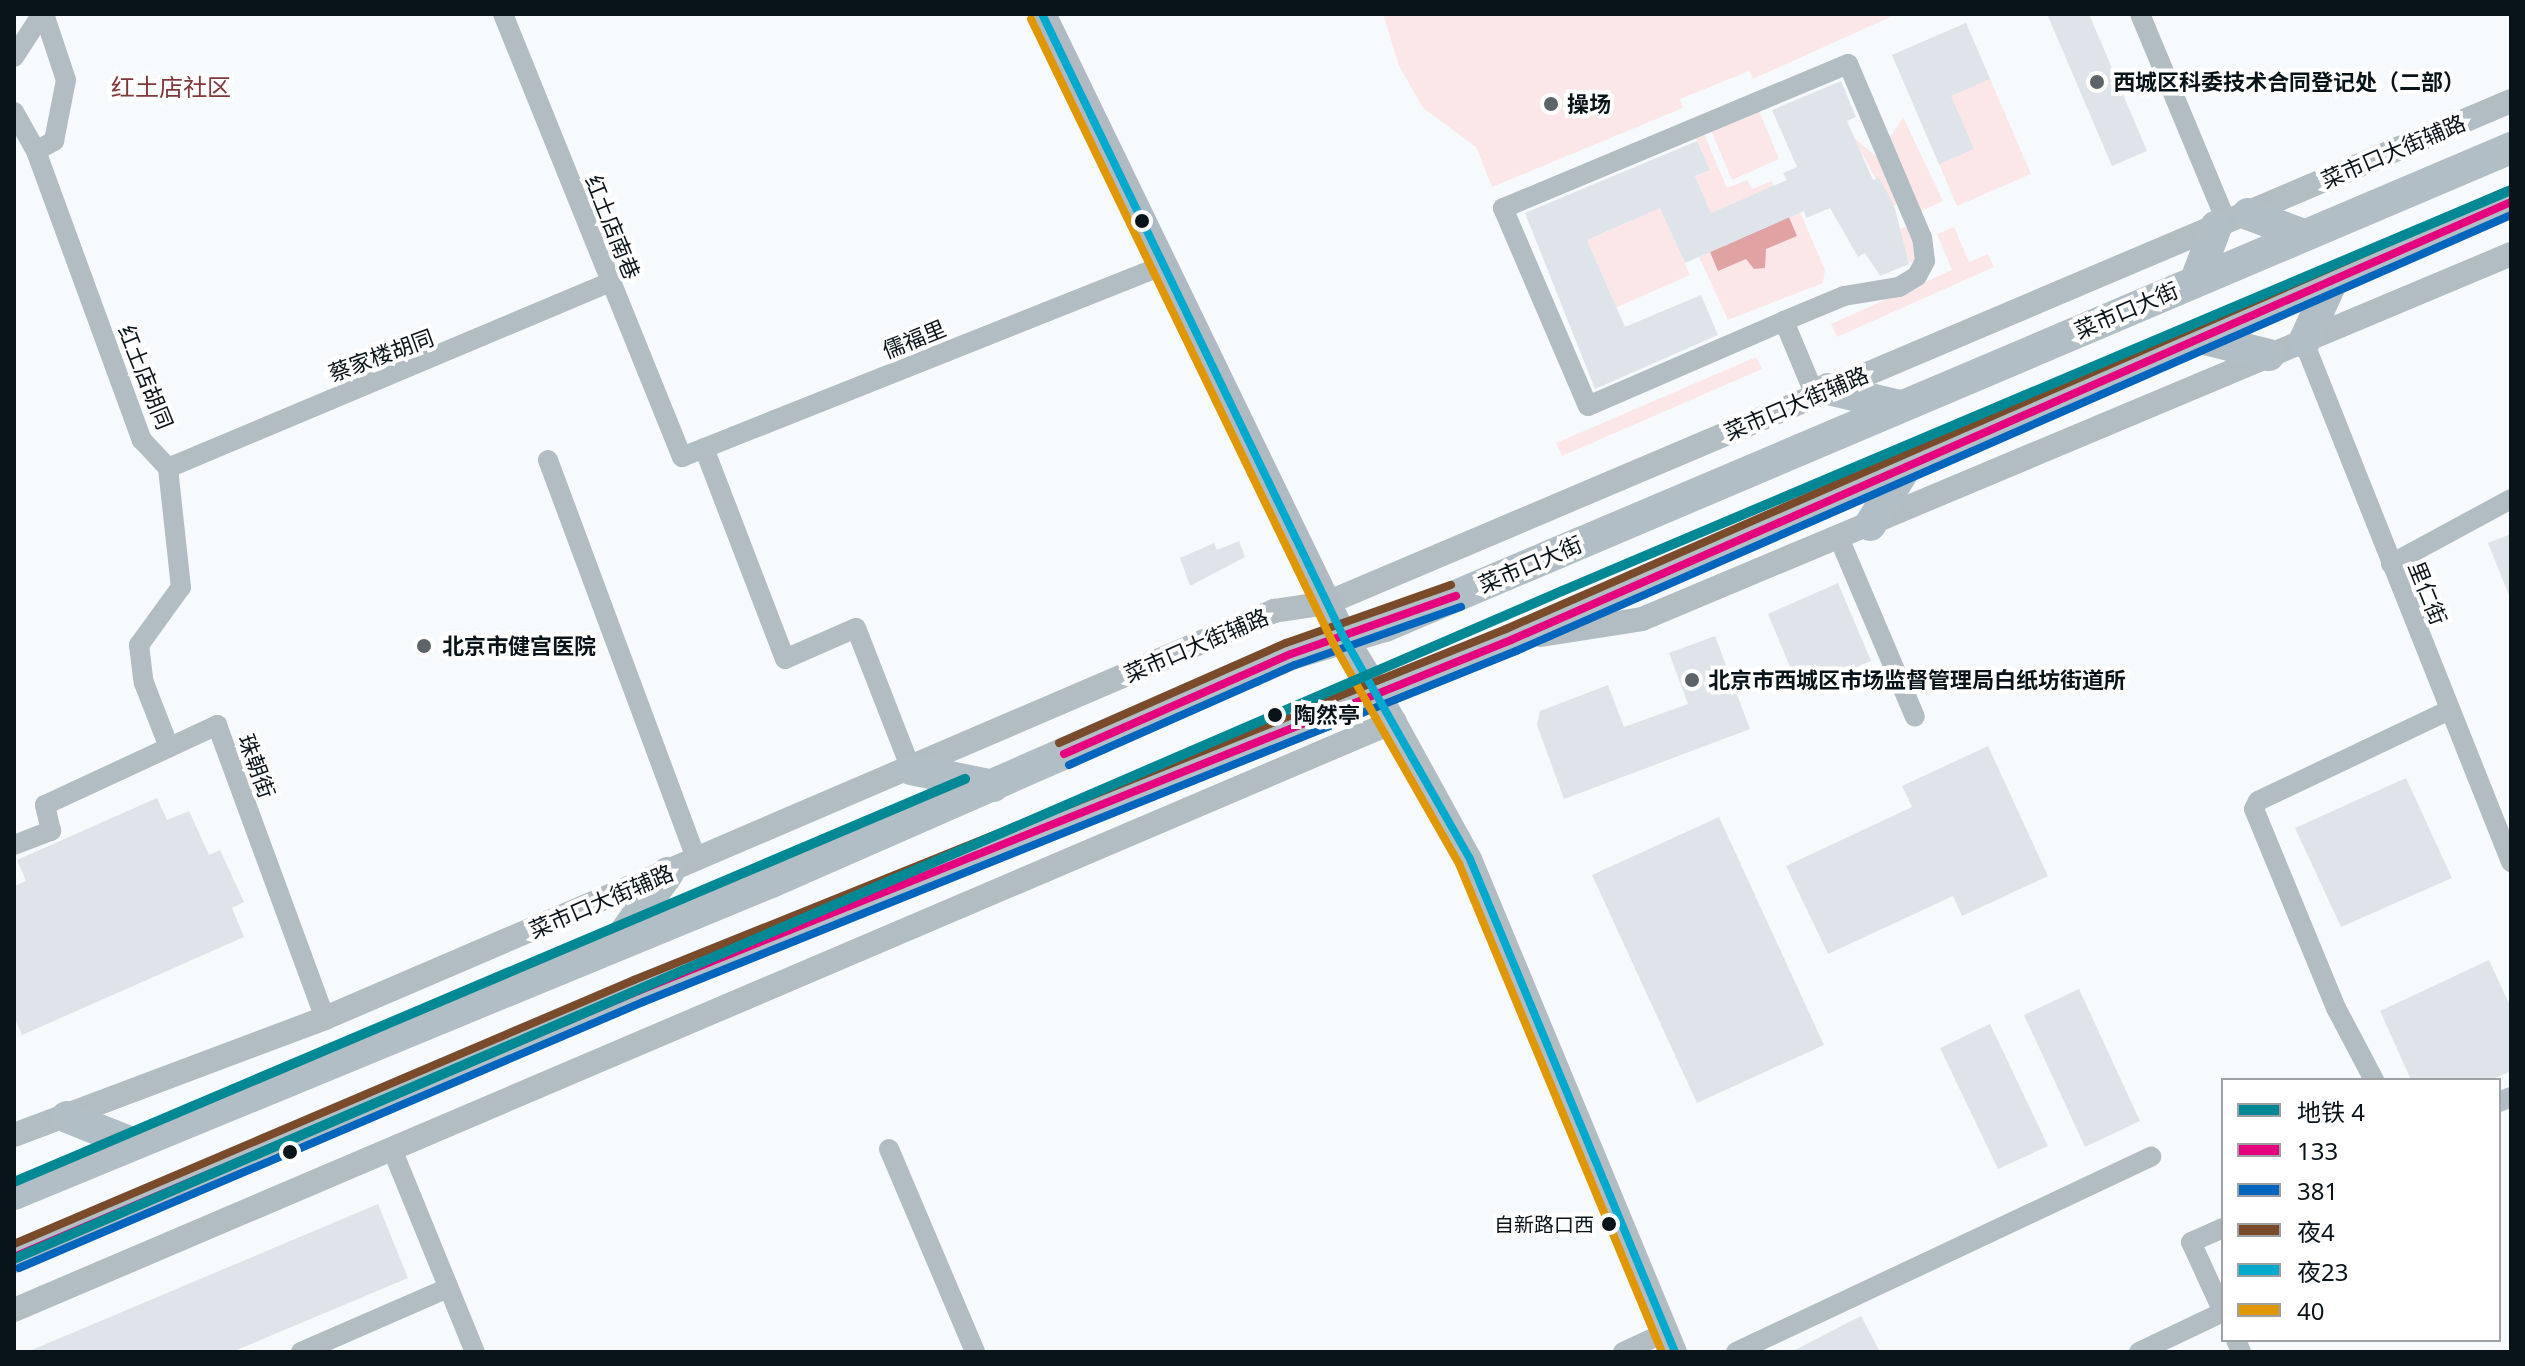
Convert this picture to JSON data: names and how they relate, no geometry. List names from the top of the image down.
{
  "streets": {
    "main road": ["菜市口大街"],
    "street": [
      "菜市口大街辅路",
      "红土店南巷",
      "儒福里",
      "蔡家楼胡同",
      "红土店胡同",
      "里仁街",
      "珠朝街"
    ]
  },
  "crossings": [
    ["菜市口大街辅路", "珠朝街"],
    ["红土店南巷", "儒福里"],
    ["红土店南巷", "蔡家楼胡同"],
    ["蔡家楼胡同", "红土店胡同"]
  ],
  "districts": ["红土店社区"],
  "places": [
    "西城区科委技术合同登记处（二部）",
    "操场",
    "北京市健宫医院",
    "北京市西城区市场监督管理局白纸坊街道所",
    "陶然亭",
    "自新路口西"
  ],
  "lines": [
    "transit line 夜23",
    "transit line 40",
    "metro line 4",
    "transit line 夜4",
    "transit line 133",
    "transit line 381"
  ],
  "legend": [
    "地铁 4",
    "133",
    "381",
    "夜4",
    "夜23",
    "40"
  ]
}
